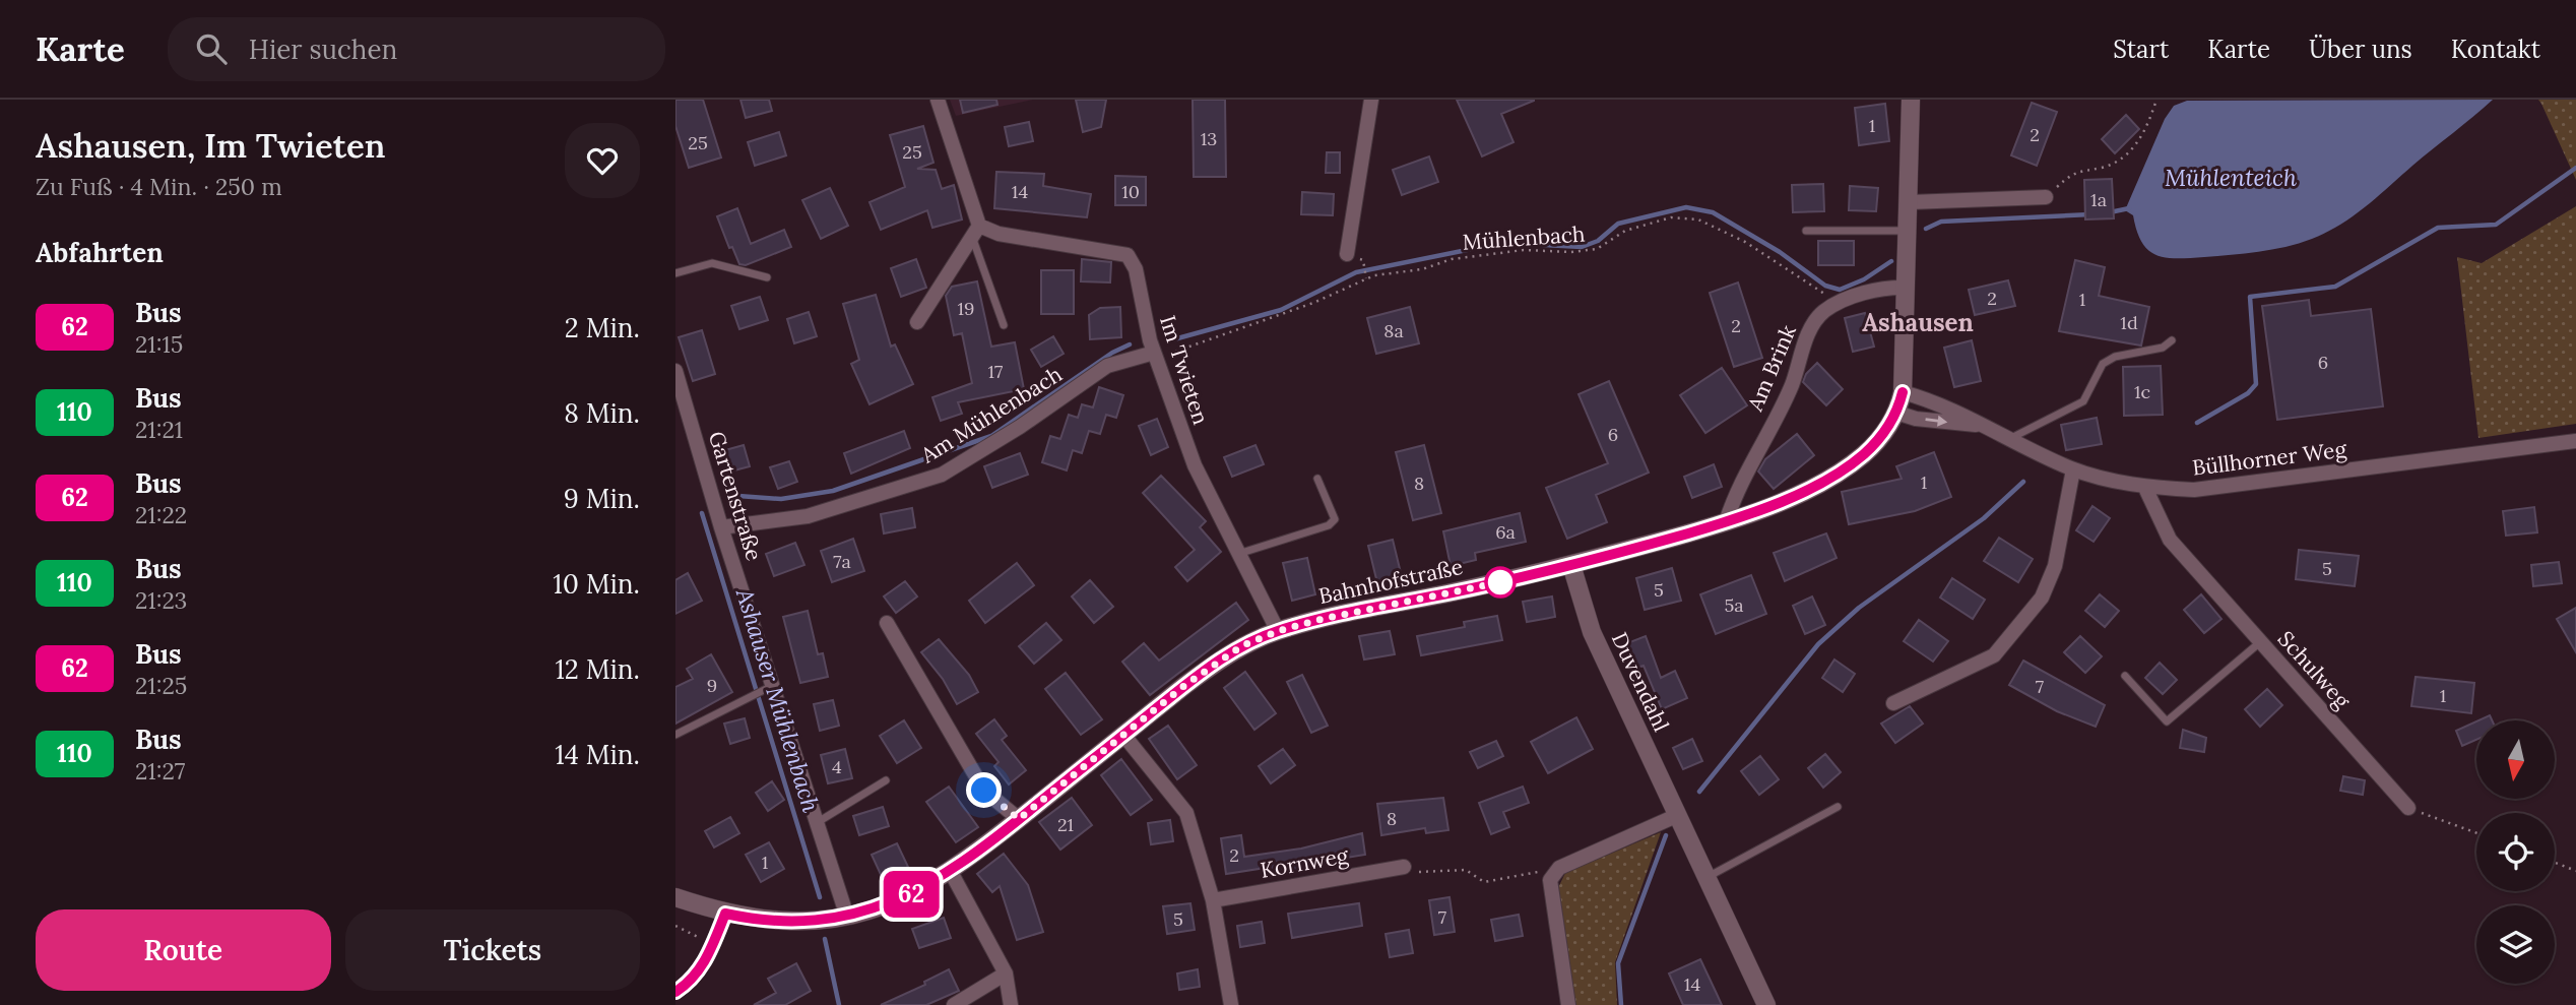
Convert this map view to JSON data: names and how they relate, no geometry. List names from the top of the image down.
{
  "streets": {
    "street": [
      "Am Brink",
      "Im Twieten",
      "Am Mühlenbach",
      "Büllhorner Weg",
      "Gartenstraße",
      "Bahnhofstraße",
      "Schulweg",
      "Duvendahl",
      "Kornweg"
    ],
    "path": ["Mühlenbach"]
  },
  "crossings": [
    ["Mühlenbach", "Am Brink"],
    ["Mühlenbach", "Im Twieten"],
    ["Mühlenbach", "Am Mühlenbach"],
    ["Am Brink", "Bahnhofstraße"],
    ["Im Twieten", "Am Mühlenbach"],
    ["Im Twieten", "Bahnhofstraße"],
    ["Am Mühlenbach", "Gartenstraße"],
    ["Büllhorner Weg", "Bahnhofstraße"],
    ["Büllhorner Weg", "Schulweg"],
    ["Gartenstraße", "Bahnhofstraße"],
    ["Bahnhofstraße", "Duvendahl"]
  ],
  "districts": ["Ashausen"],
  "water": ["Mühlenteich", "Ashauser Mühlenbach"],
  "lines": ["bus line 62"],
  "house_numbers": [
    "1",
    "2",
    "13",
    "25",
    "25",
    "14",
    "10",
    "1a",
    "2",
    "1",
    "19",
    "1d",
    "2",
    "8a",
    "6",
    "17",
    "1c",
    "6",
    "1",
    "8",
    "6a",
    "7a",
    "5",
    "5",
    "5a",
    "9",
    "7",
    "1",
    "4",
    "8",
    "21",
    "2",
    "1",
    "7",
    "5",
    "14"
  ],
  "north": "bottom",
  "page": {
    "header": "Karte",
    "search": "Hier suchen",
    "nav": [
      "Start",
      "Karte",
      "Über uns",
      "Kontakt"
    ],
    "heading": [
      ["Ashausen, Im Twieten", "Zu Fuß · 4 Min. · 250 m"],
      "Abfahrten"
    ],
    "on_map": "62",
    "list": [
      {
        "mark": "62",
        "name": "Bus",
        "note": "21:15",
        "value": "2 Min."
      },
      {
        "mark": "110",
        "name": "Bus",
        "note": "21:21",
        "value": "8 Min."
      },
      {
        "mark": "62",
        "name": "Bus",
        "note": "21:22",
        "value": "9 Min."
      },
      {
        "mark": "110",
        "name": "Bus",
        "note": "21:23",
        "value": "10 Min."
      },
      {
        "mark": "62",
        "name": "Bus",
        "note": "21:25",
        "value": "12 Min."
      },
      {
        "mark": "110",
        "name": "Bus",
        "note": "21:27",
        "value": "14 Min."
      }
    ],
    "buttons": ["Route", "Tickets"]
  }
}
